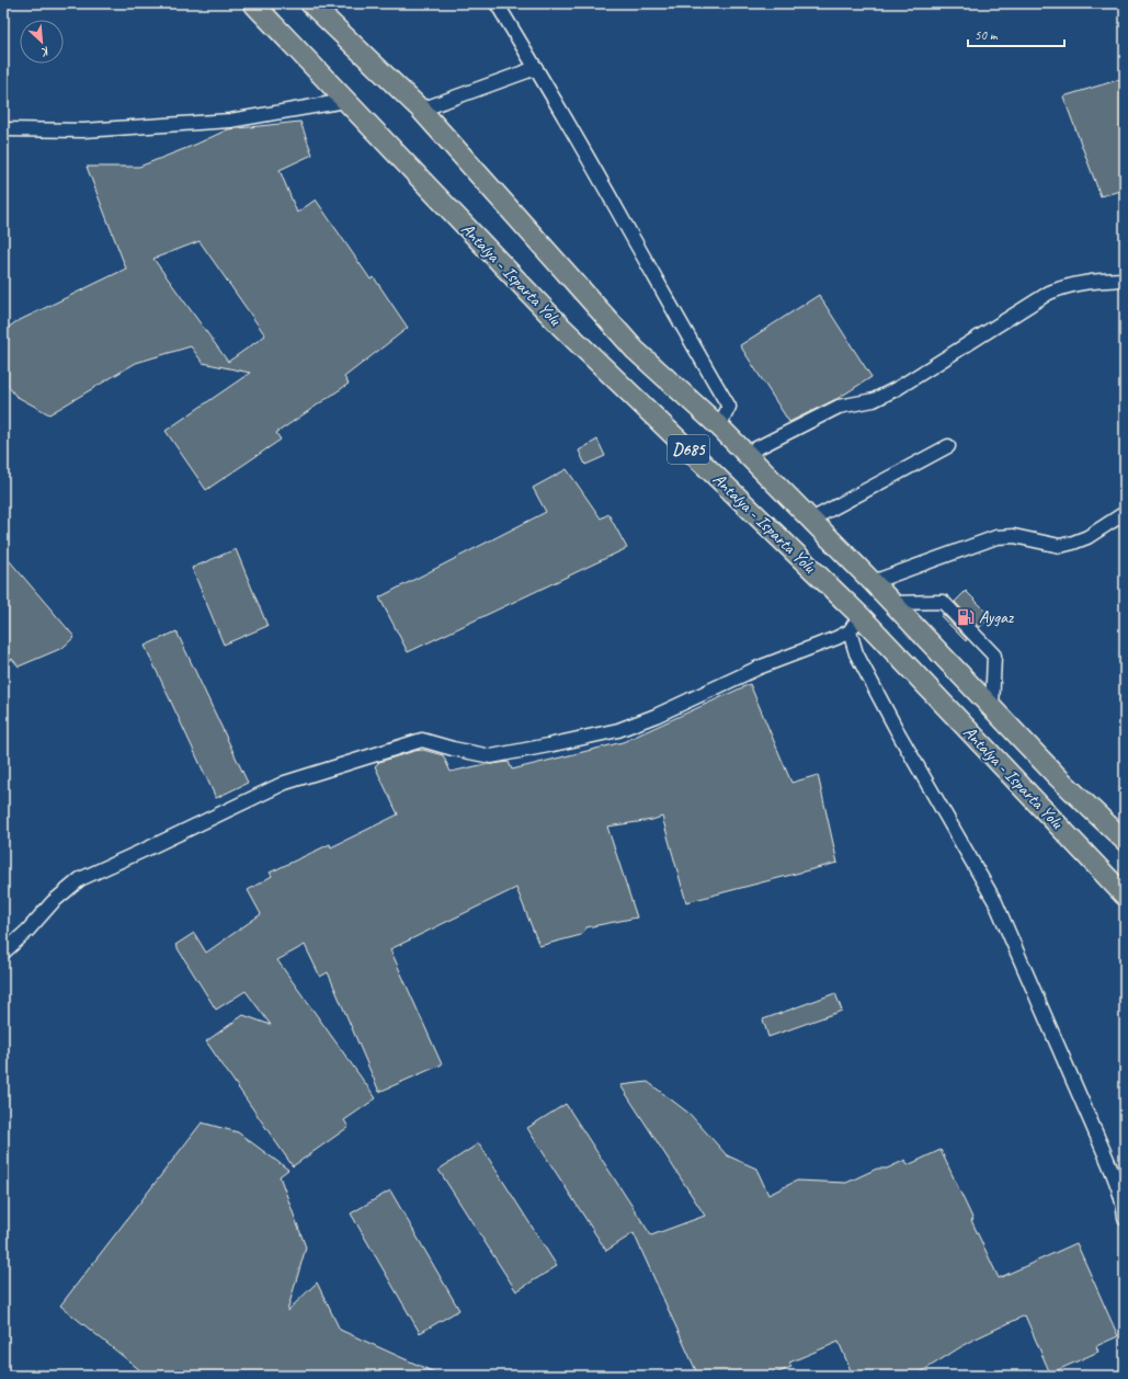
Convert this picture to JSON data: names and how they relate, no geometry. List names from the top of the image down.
{
  "streets": {
    "highway": ["Antalya - Isparta Yolu", "D685"]
  },
  "places": {
    "fuel station": ["Aygaz"]
  },
  "scale_bar": "50 m",
  "north": "bottom right"
}
